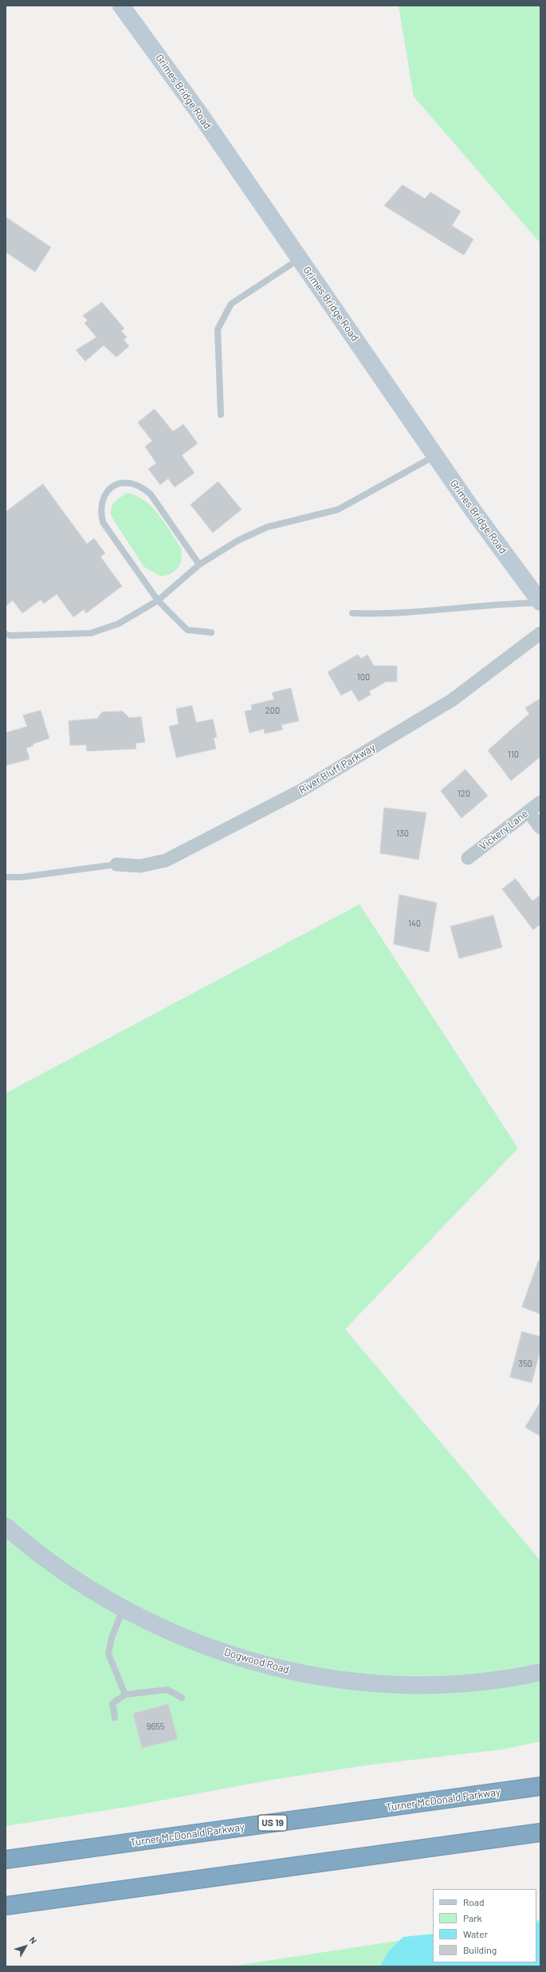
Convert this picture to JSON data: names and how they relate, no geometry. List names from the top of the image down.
{
  "streets": {
    "highway": ["Turner McDonald Parkway", "US 19"],
    "street": [
      "Grimes Bridge Road",
      "River Bluff Parkway",
      "Vickery Lane",
      "Dogwood Road"
    ]
  },
  "house_numbers": [
    "100",
    "200",
    "110",
    "120",
    "130",
    "140",
    "350",
    "9655"
  ],
  "legend": [
    "Road",
    "Park",
    "Water",
    "Building"
  ],
  "north": "top right"
}
